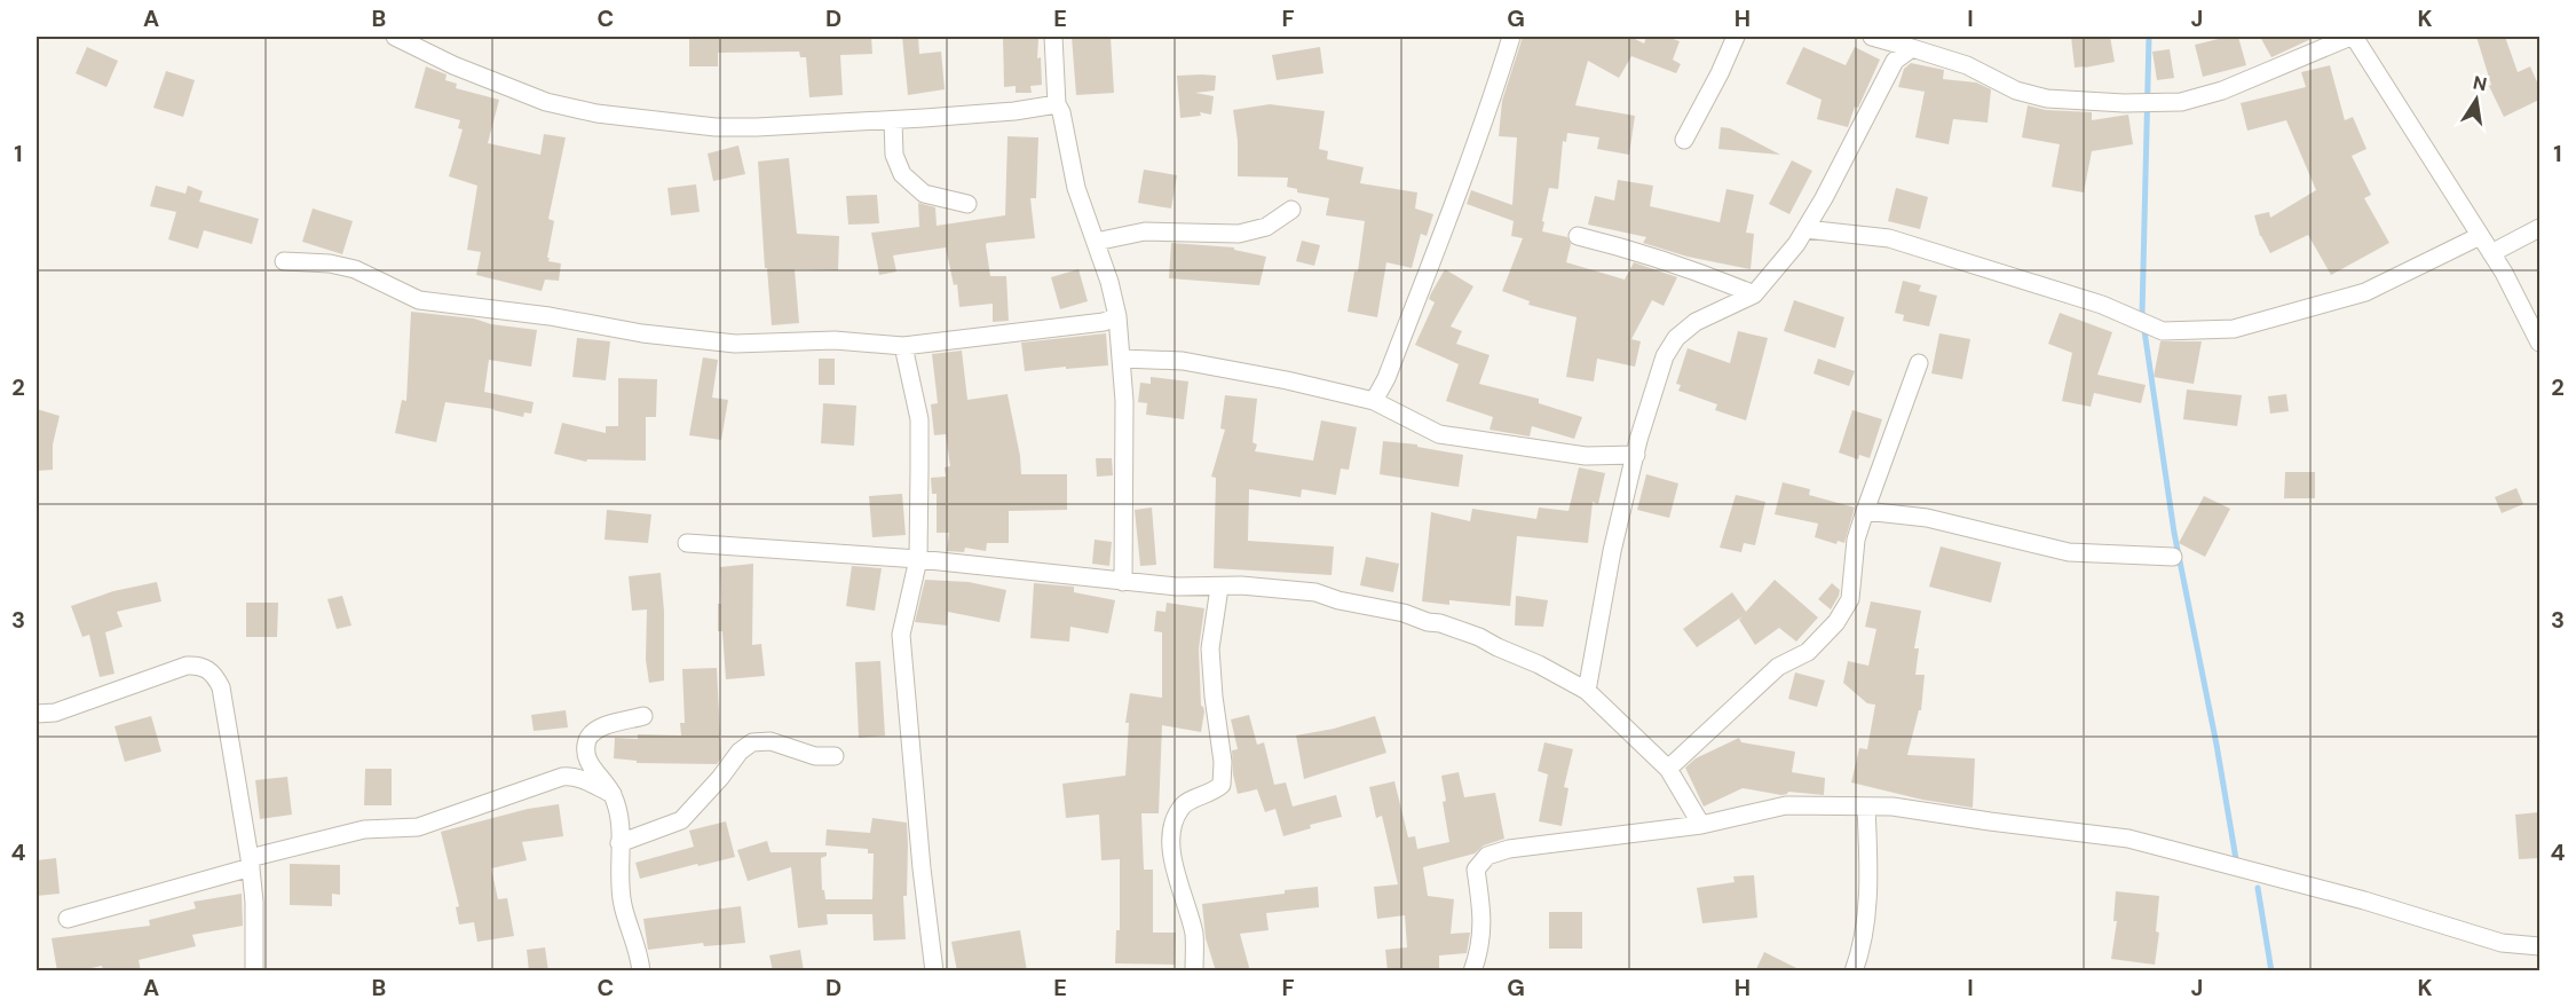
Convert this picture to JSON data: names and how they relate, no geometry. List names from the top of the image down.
{
  "north": "top",
  "grid": {
    "columns": [
      "A",
      "B",
      "C",
      "D",
      "E",
      "F",
      "G",
      "H",
      "I",
      "J",
      "K"
    ],
    "rows": [
      "1",
      "2",
      "3",
      "4"
    ]
  }
}
